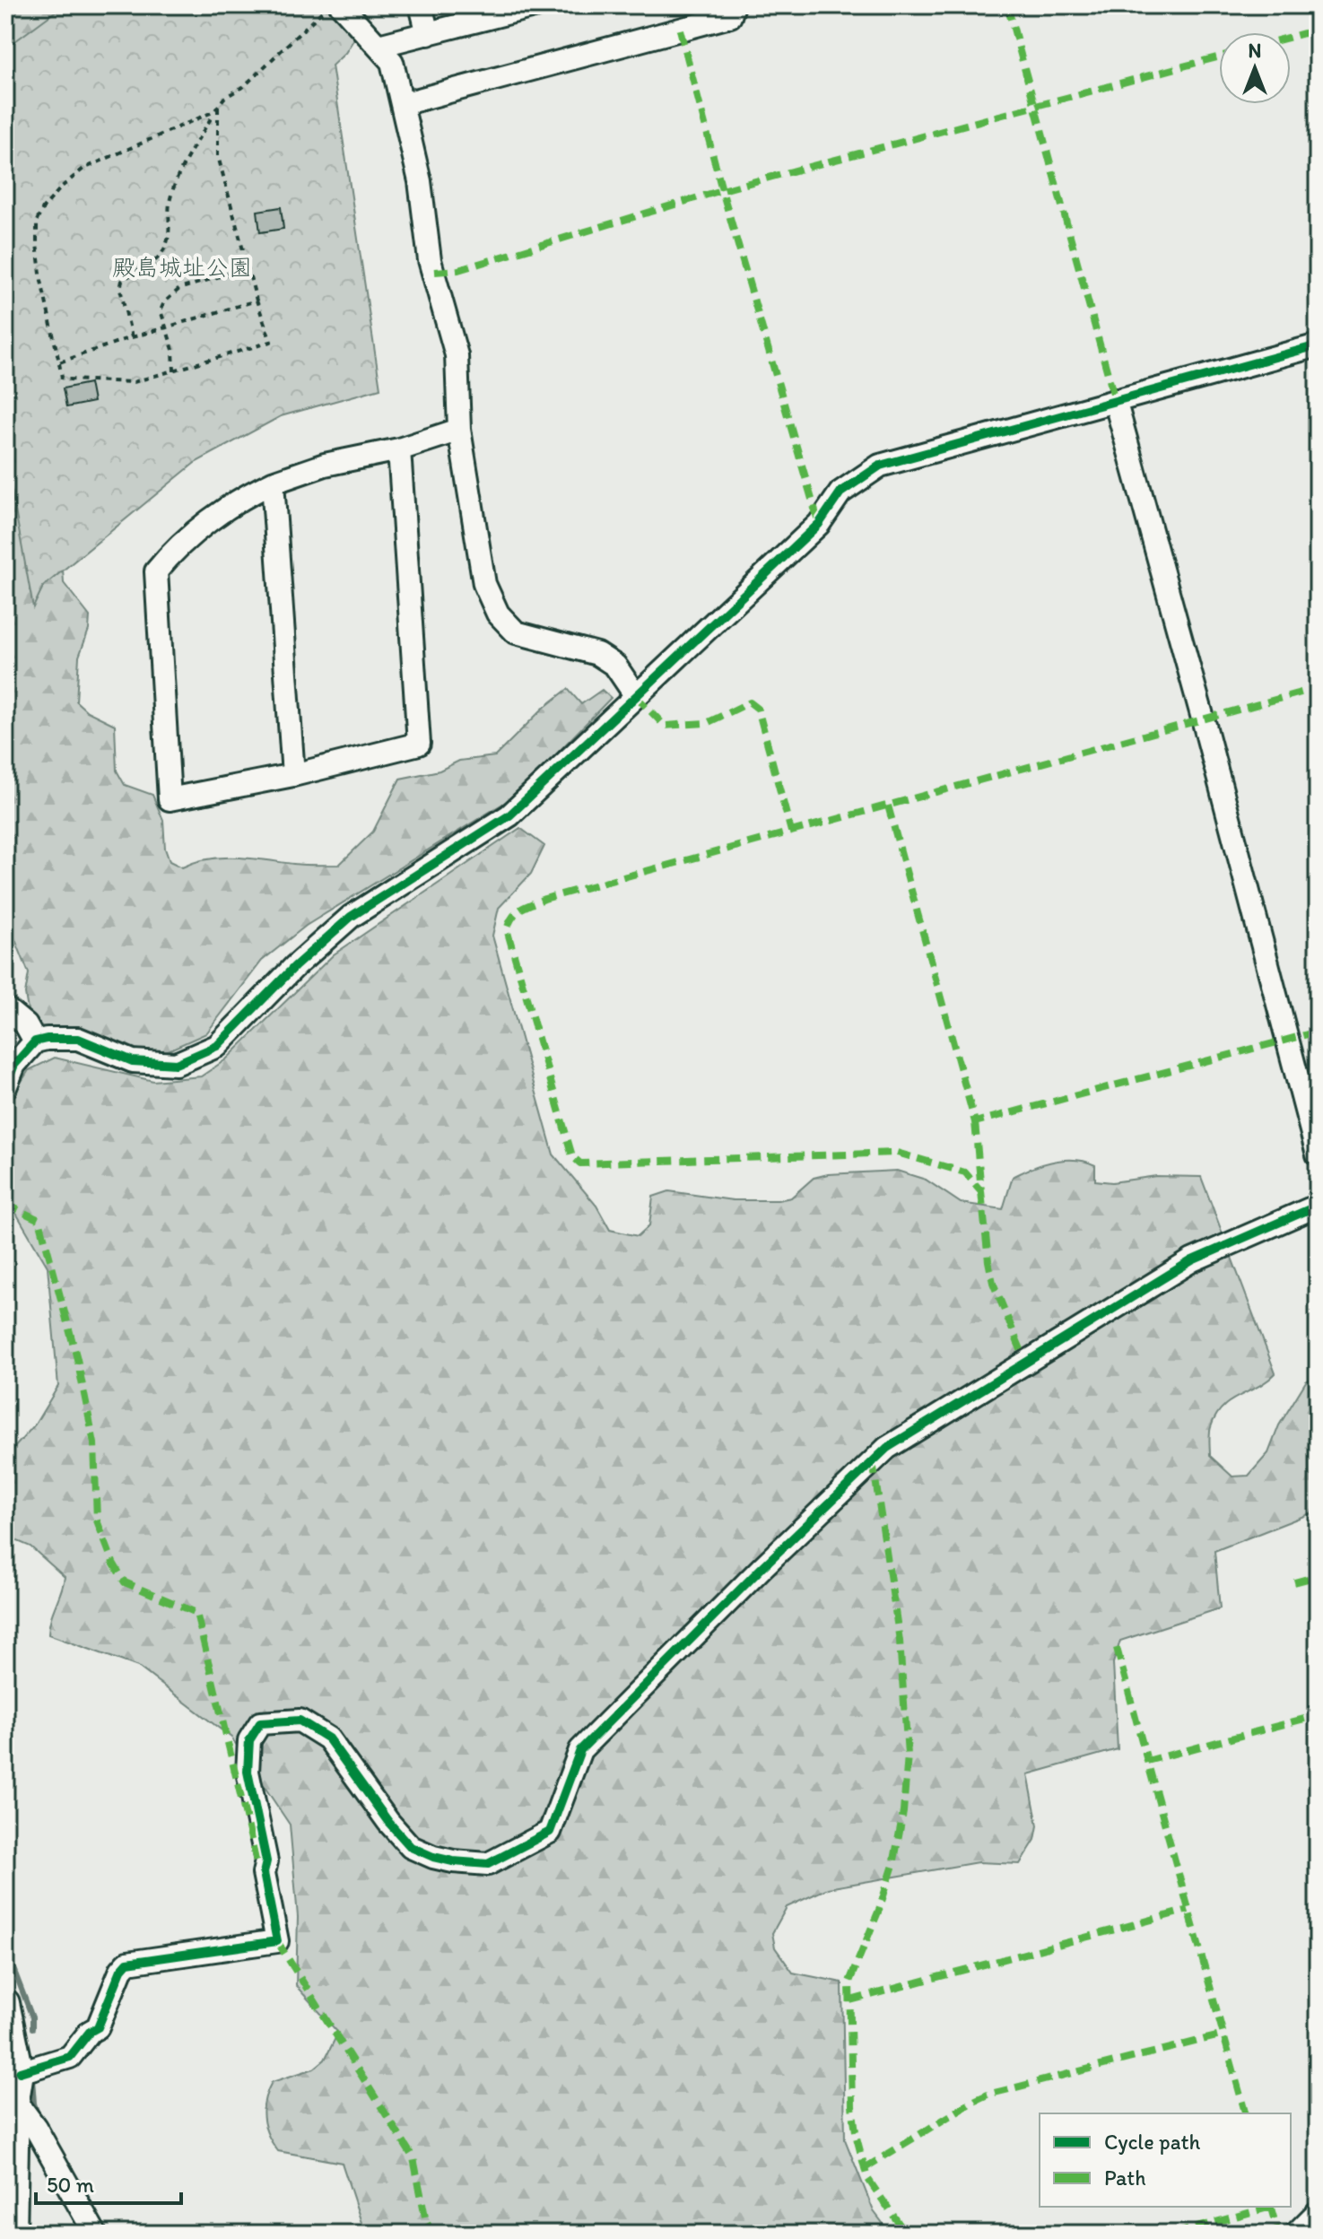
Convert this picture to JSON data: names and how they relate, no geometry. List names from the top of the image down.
{
  "parks": ["殿島城址公園"],
  "legend": ["Cycle path", "Path"],
  "scale_bar": "50 m",
  "north": "top"
}
